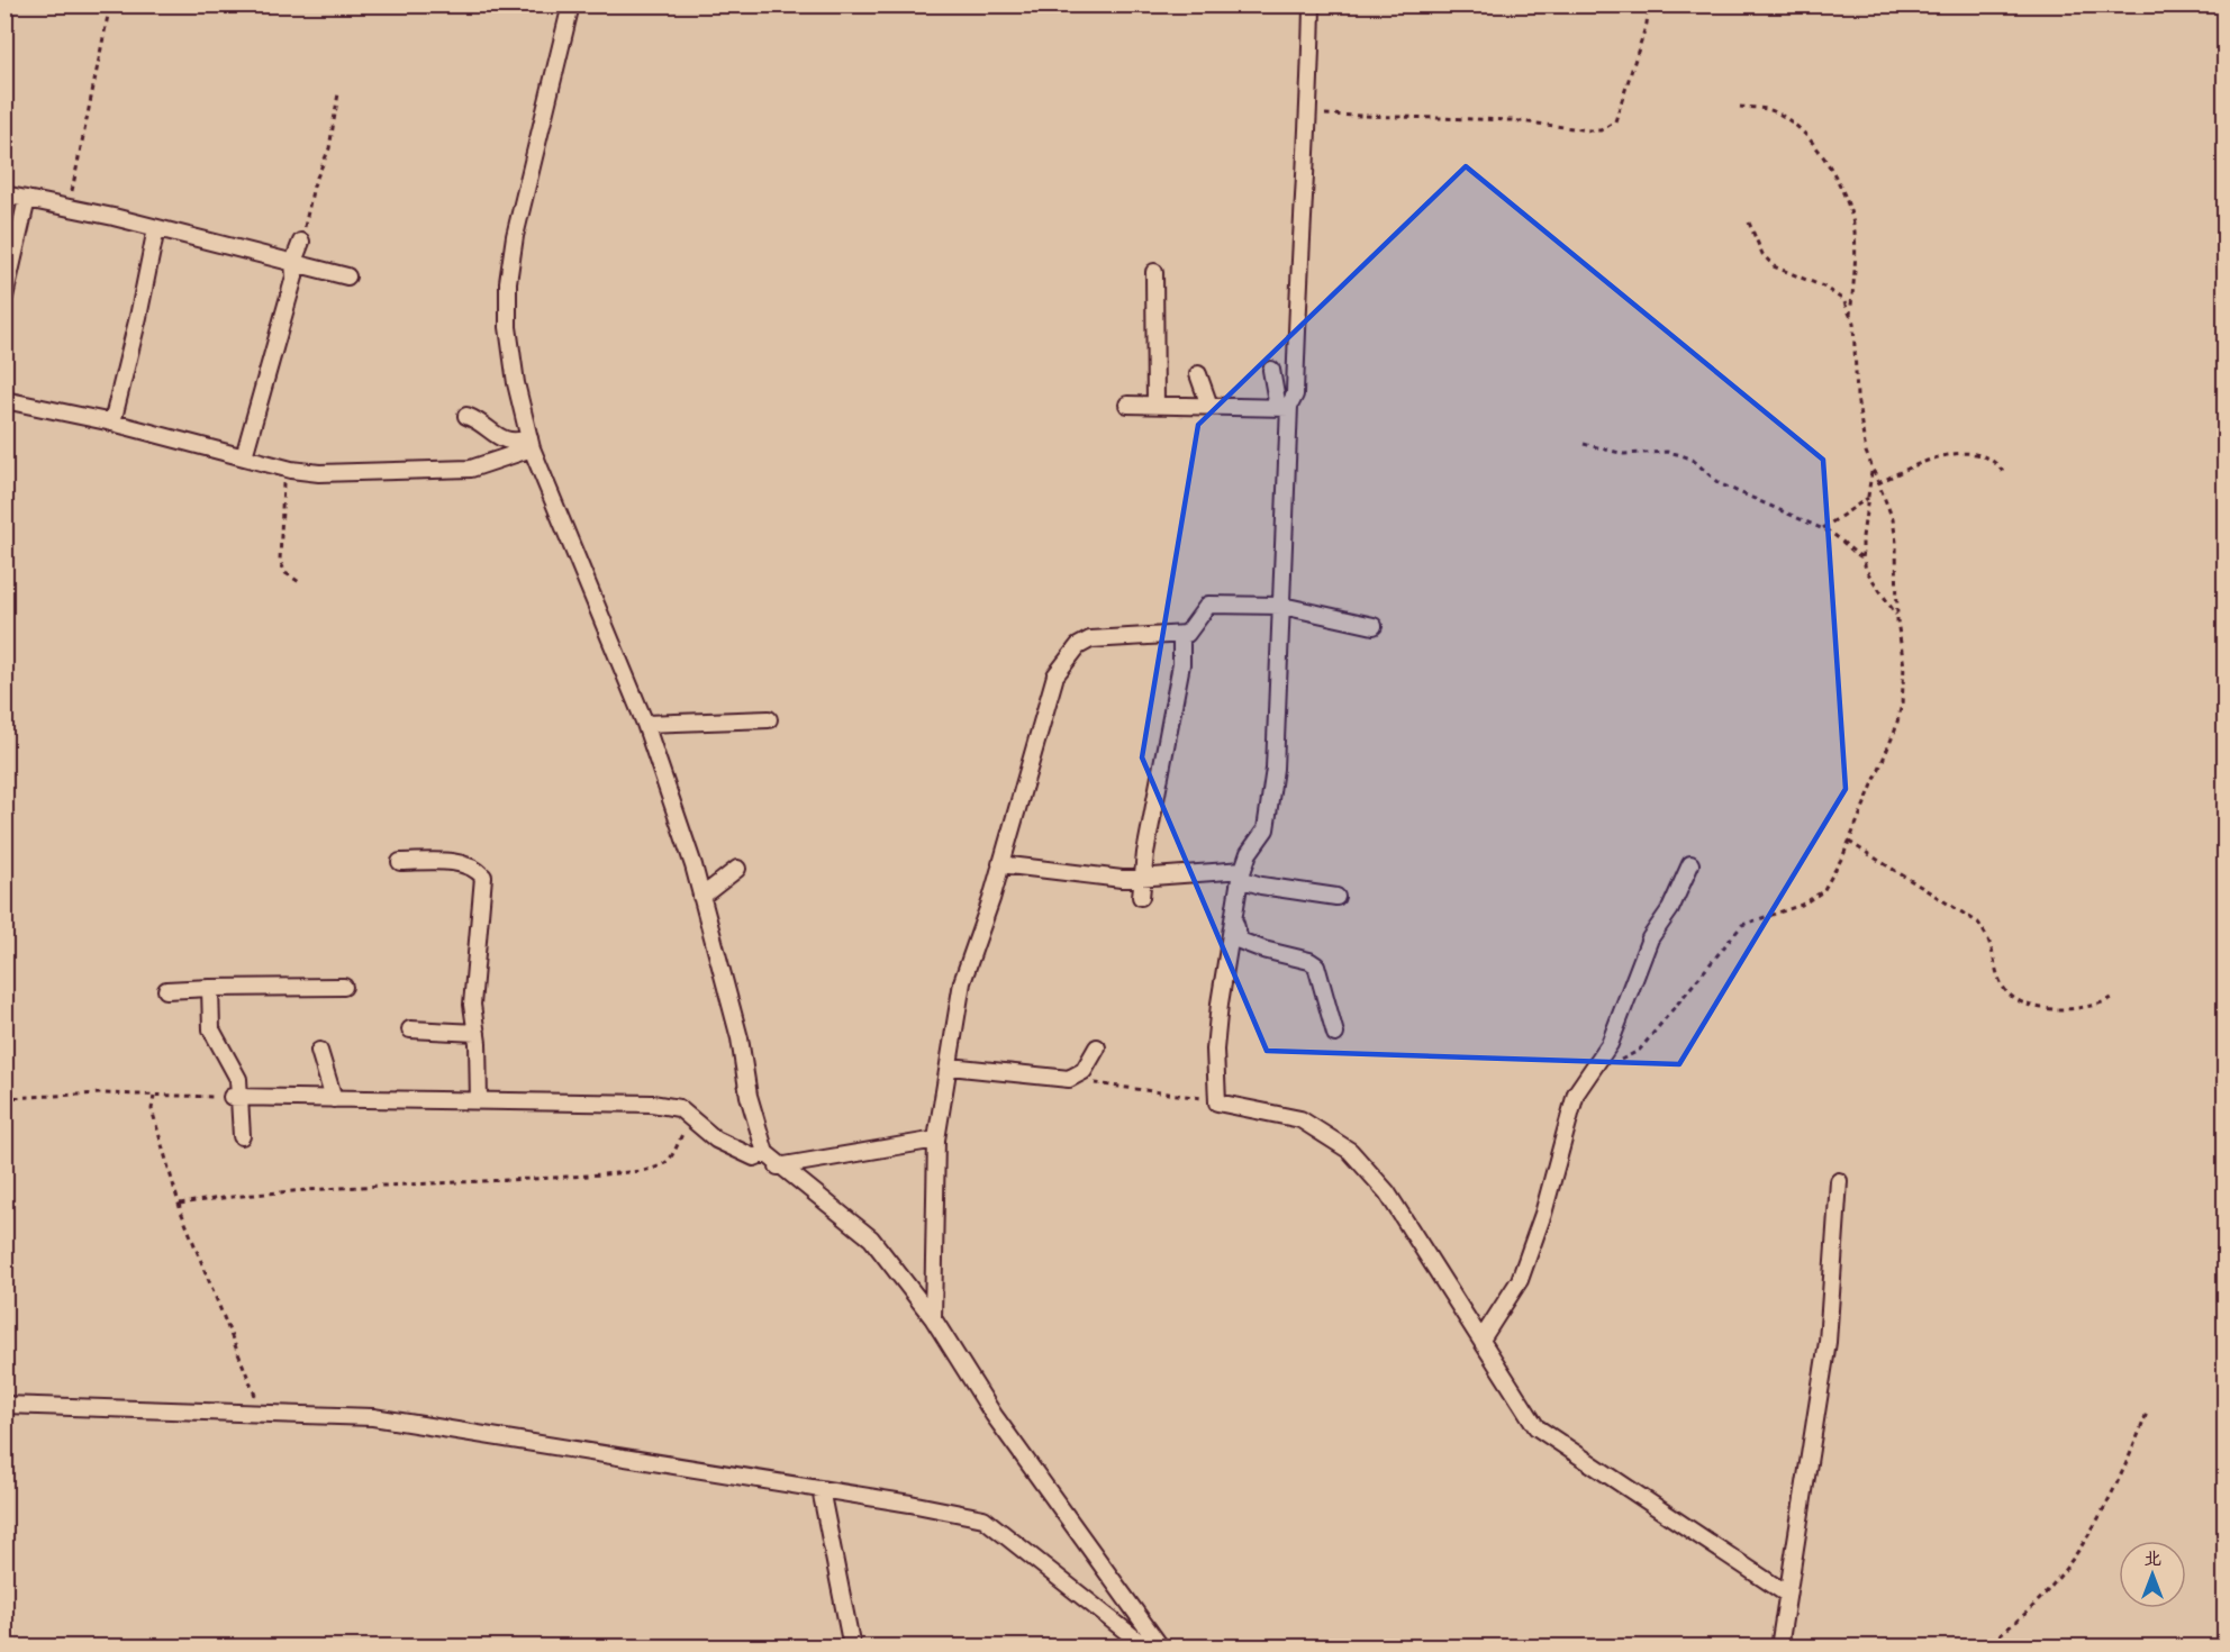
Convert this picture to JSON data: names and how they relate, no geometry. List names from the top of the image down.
{
  "north": "top"
}
